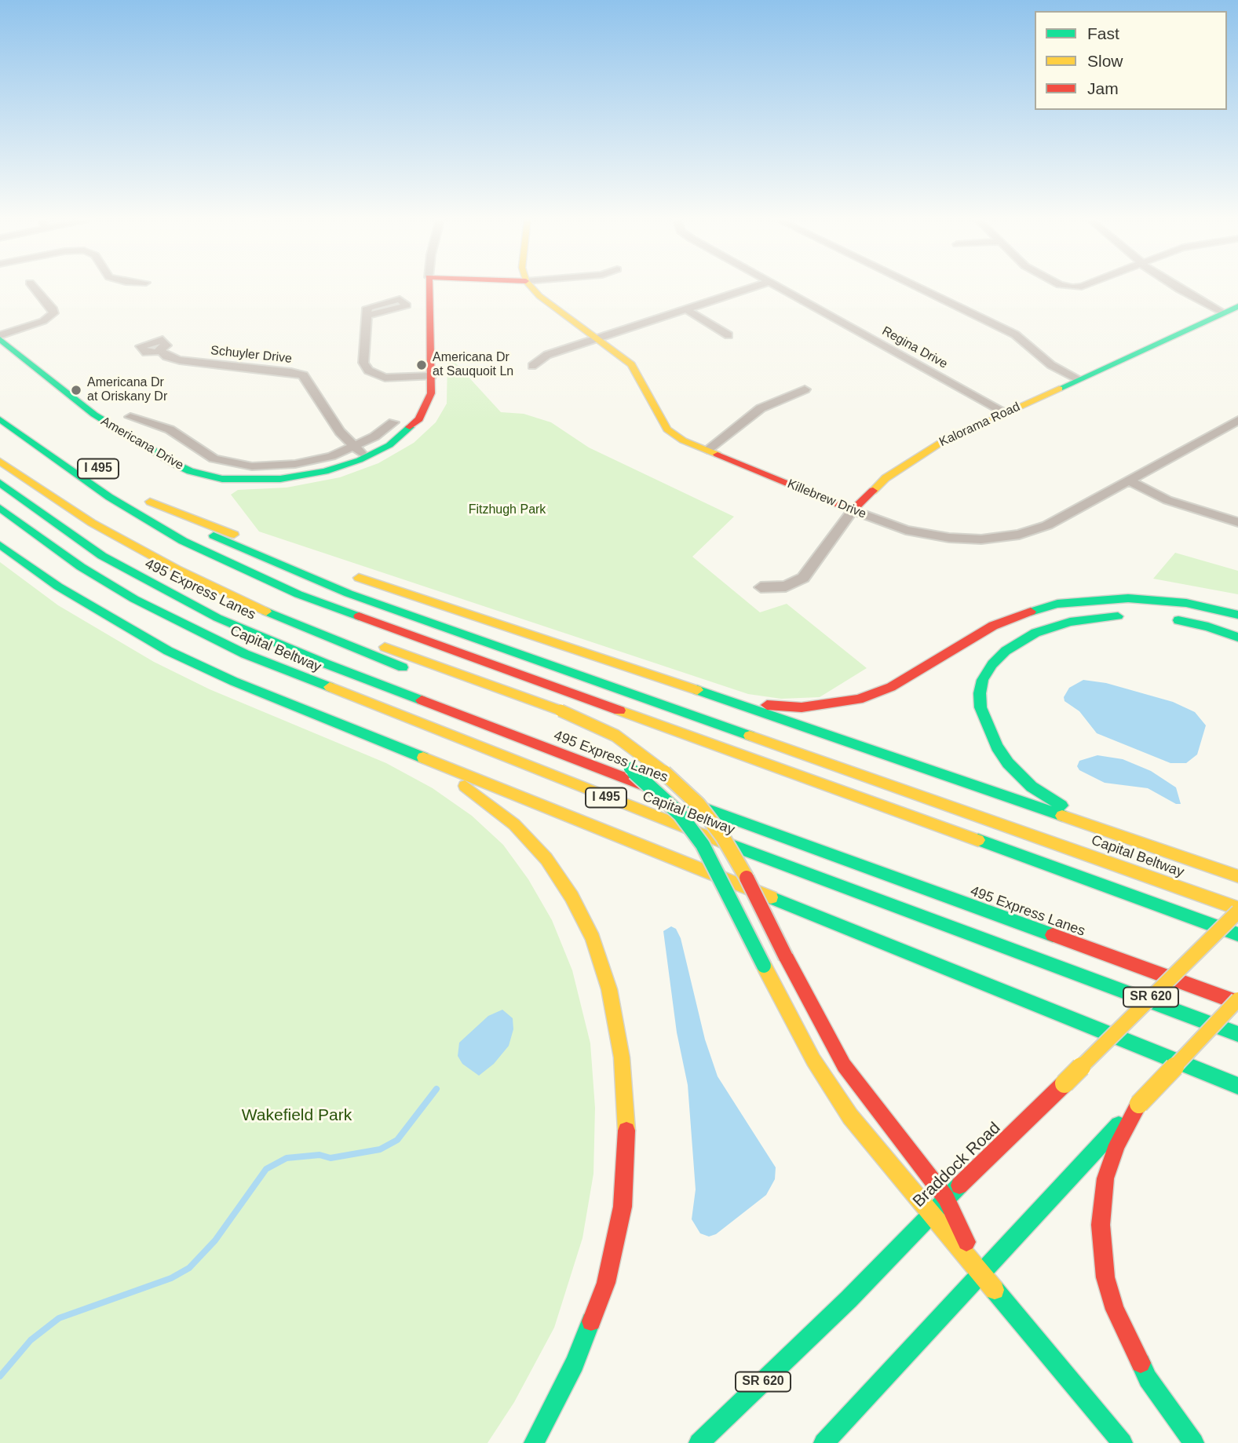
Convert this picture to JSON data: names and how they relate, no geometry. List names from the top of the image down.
{
  "streets": {
    "main road": [
      "Kalorama Road",
      "Americana Drive",
      "I 495",
      "Killebrew Drive",
      "495 Express Lanes",
      "Capital Beltway",
      "SR 620",
      "Braddock Road"
    ],
    "street": ["Regina Drive", "Schuyler Drive"]
  },
  "crossings": [
    ["Regina Drive", "Kalorama Road"],
    ["Schuyler Drive", "Americana Drive"],
    ["Kalorama Road", "Killebrew Drive"],
    ["Capital Beltway", "Braddock Road"]
  ],
  "parks": ["Fitzhugh Park", "Wakefield Park"],
  "places": ["Americana Dr at Sauquoit Ln", "Americana Dr at Oriskany Dr"],
  "legend": ["Fast", "Slow", "Jam"]
}
